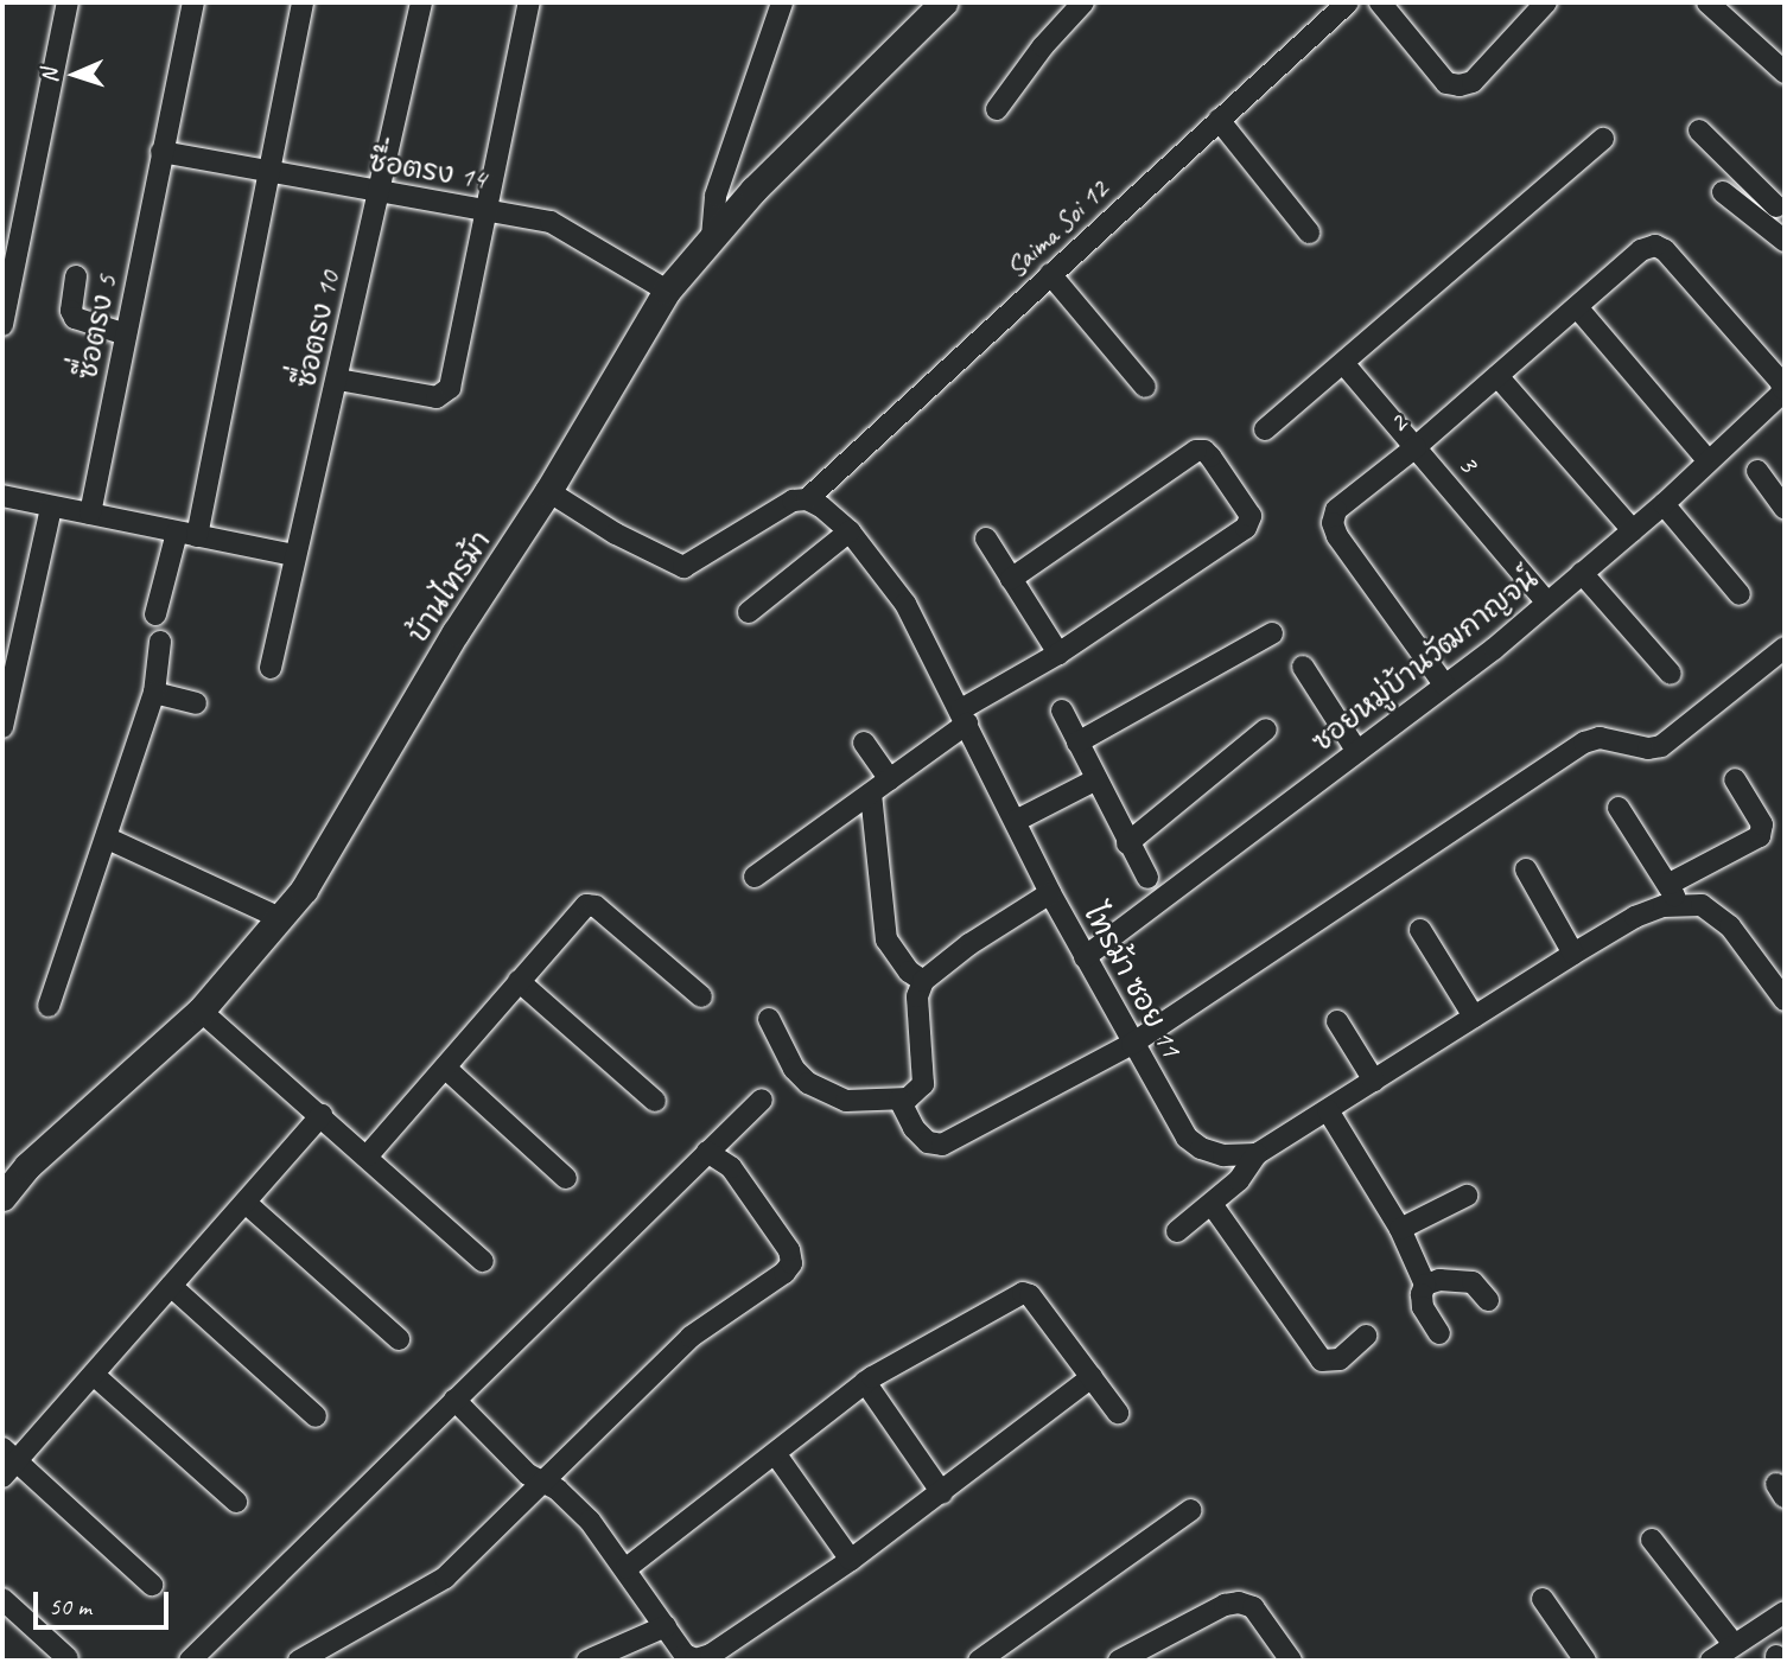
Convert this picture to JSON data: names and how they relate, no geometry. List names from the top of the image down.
{
  "streets": {
    "street": [
      "ซื่อตรง 14",
      "Saima Soi 12",
      "ซื่อตรง 5",
      "ซื่อตรง 10",
      "2",
      "3",
      "บ้านไทรม้า",
      "ซอยหมู่บ้านวัฒกาญจน์",
      "ไทรม้า ซอย 11"
    ]
  },
  "crossings": [
    ["ซื่อตรง 14", "ซื่อตรง 5"],
    ["ซื่อตรง 14", "ซื่อตรง 10"],
    ["ซื่อตรง 14", "บ้านไทรม้า"],
    ["Saima Soi 12", "ไทรม้า ซอย 11"],
    ["2", "3"],
    ["2", "ซอยหมู่บ้านวัฒกาญจน์"],
    ["3", "ซอยหมู่บ้านวัฒกาญจน์"],
    ["ซอยหมู่บ้านวัฒกาญจน์", "ไทรม้า ซอย 11"]
  ],
  "scale_bar": "50 m",
  "north": "left"
}
